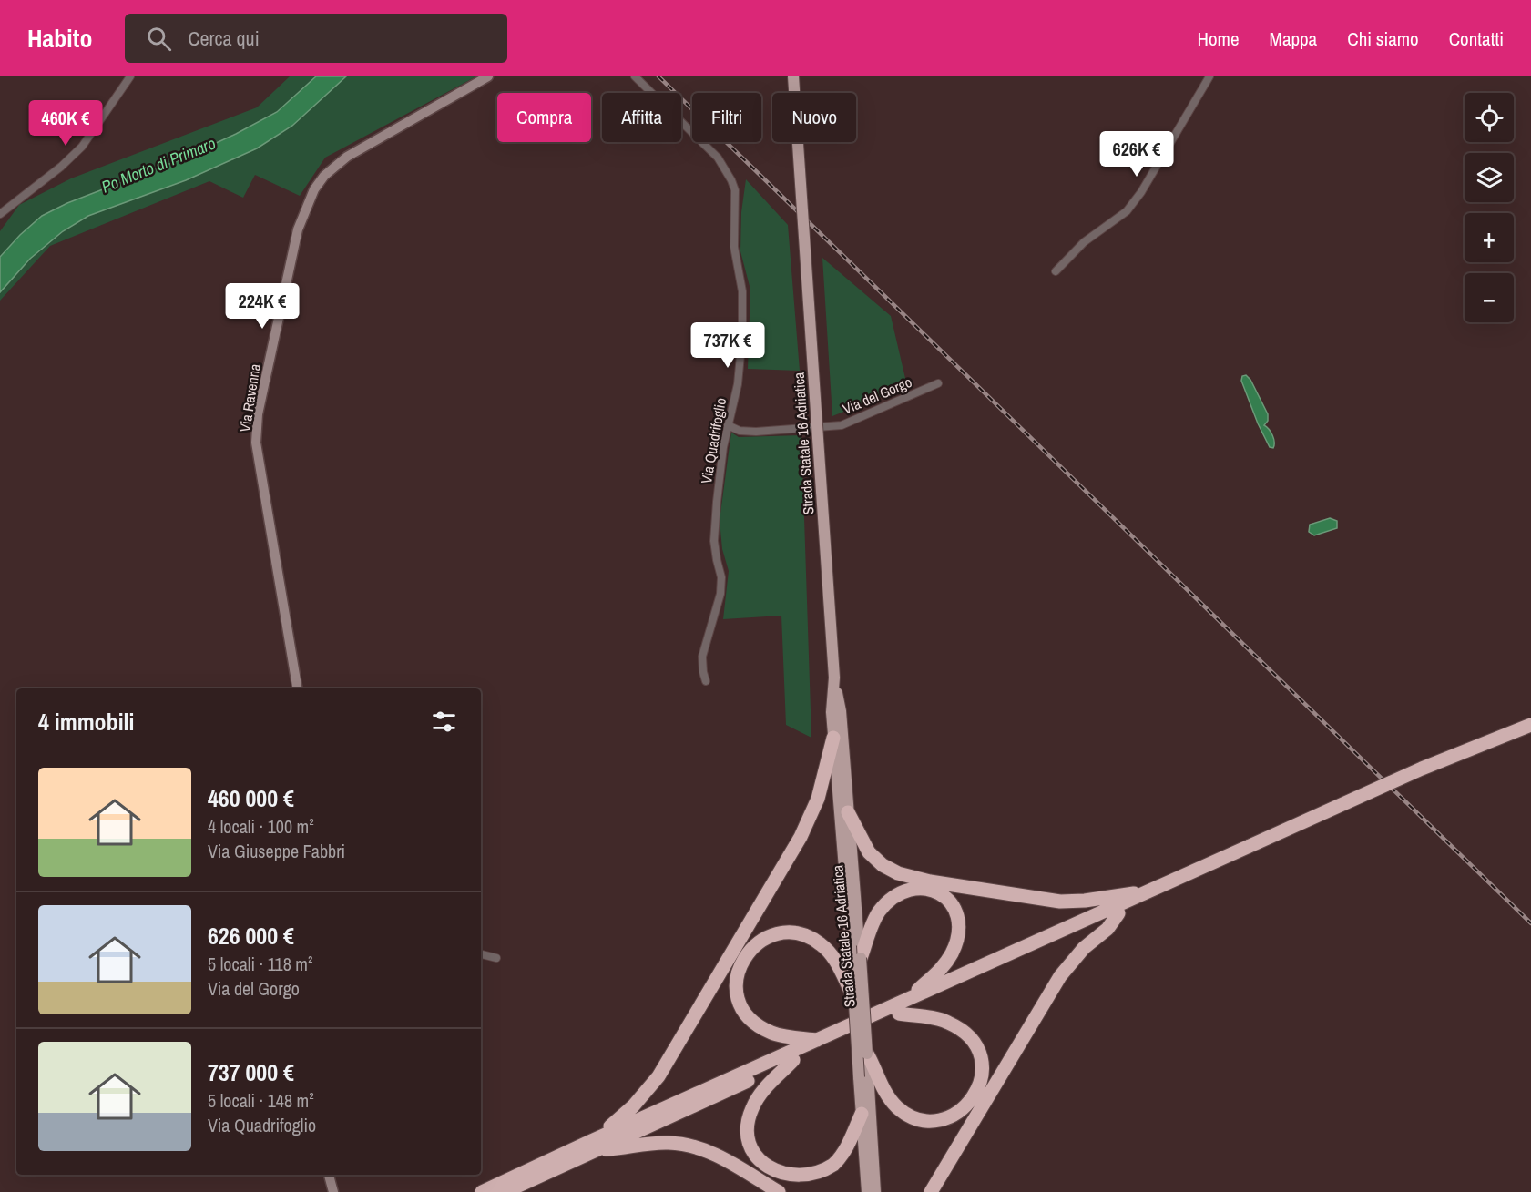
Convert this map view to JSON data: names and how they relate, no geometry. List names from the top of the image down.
{
  "streets": {
    "main road": ["Via Ravenna", "Strada Statale 16 Adriatica"],
    "street": ["Via del Gorgo", "Via Quadrifoglio"]
  },
  "crossings": [
    ["Via del Gorgo", "Via Quadrifoglio"]
  ],
  "water": ["Po Morto di Primaro"],
  "page": {
    "header": "Habito",
    "search": "Cerca qui",
    "nav": [
      "Home",
      "Mappa",
      "Chi siamo",
      "Contatti"
    ],
    "map_buttons": ["+", "−"],
    "chip": [
      "Compra",
      "Affitta",
      "Filtri",
      "Nuovo"
    ],
    "price": [
      "460K €",
      "626K €",
      "224K €",
      "737K €"
    ],
    "heading": "4 immobili",
    "list": [
      {
        "name": "460 000 €",
        "note": "4 locali · 100 m² · Via Giuseppe Fabbri"
      },
      {
        "name": "626 000 €",
        "note": "5 locali · 118 m² · Via del Gorgo"
      },
      {
        "name": "737 000 €",
        "note": "5 locali · 148 m² · Via Quadrifoglio"
      }
    ]
  }
}
